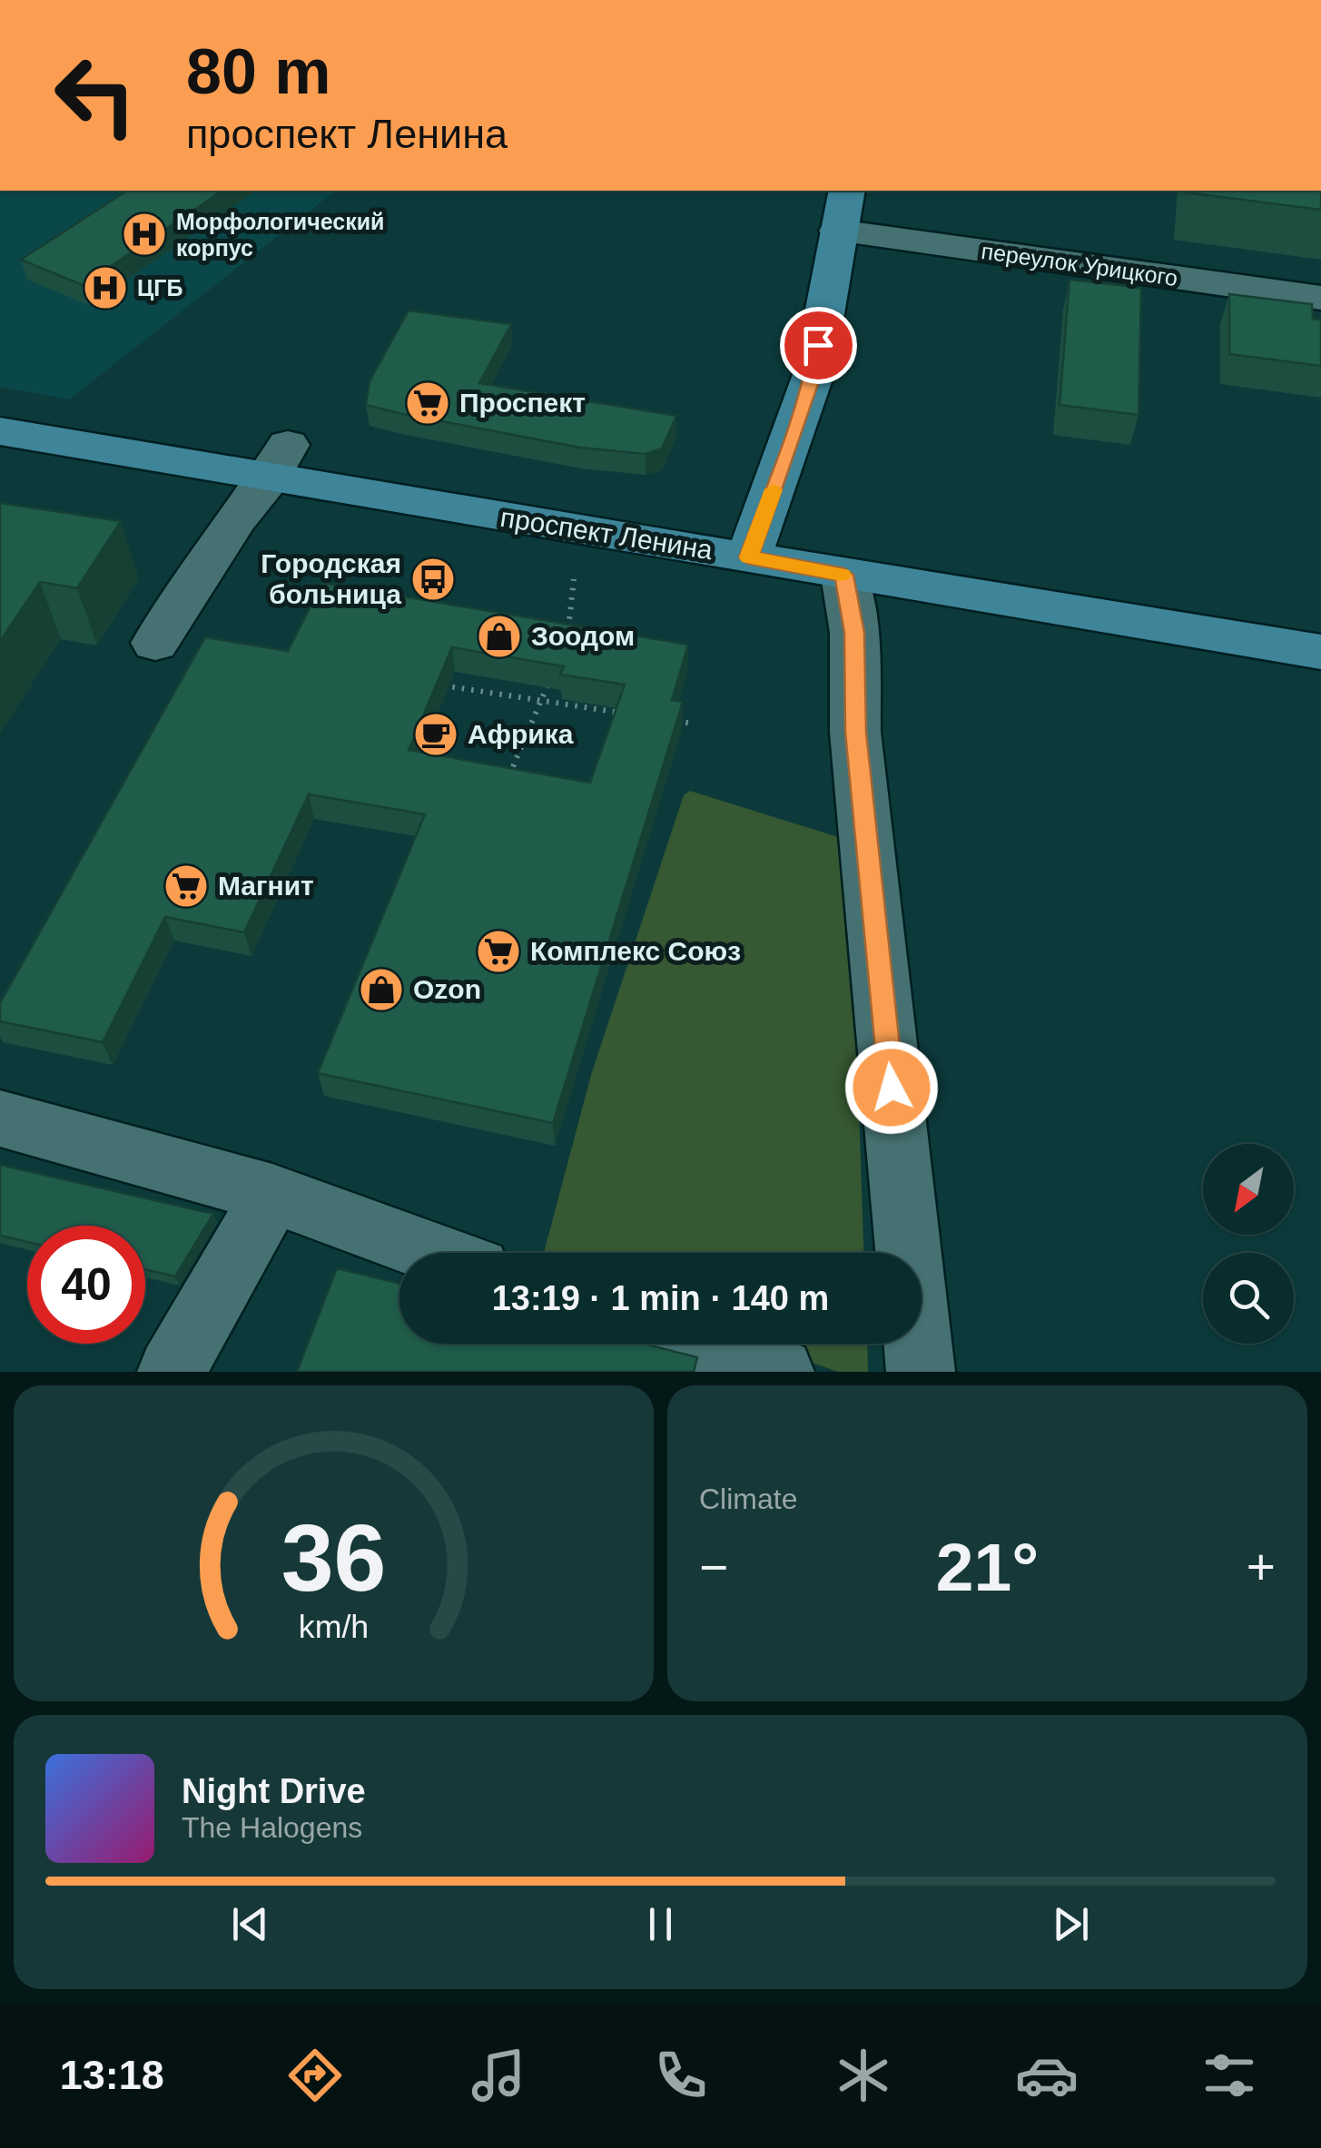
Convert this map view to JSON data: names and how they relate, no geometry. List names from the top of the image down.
{
  "streets": {
    "main road": ["проспект Ленина"],
    "street": ["переулок Урицкого"]
  },
  "places": {
    "hospital": ["Морфологический корпус", "ЦГБ"],
    "supermarket": ["Проспект", "Магнит", "Комплекс Союз"],
    "bus stop": ["Городская больница"],
    "shop": ["Зоодом", "Ozon"],
    "cafe": ["Африка"]
  },
  "north": "bottom left",
  "page": {
    "turn": ["80 m", "проспект Ленина"],
    "limit": "40",
    "trip": "13:19 · 1 min · 140 m",
    "tile": "Climate",
    "heat": ["−", "21°", "+"],
    "song": ["Night Drive", "The Halogens"],
    "tabs": "13:18",
    "gauge": ["36", "km/h"]
  }
}
